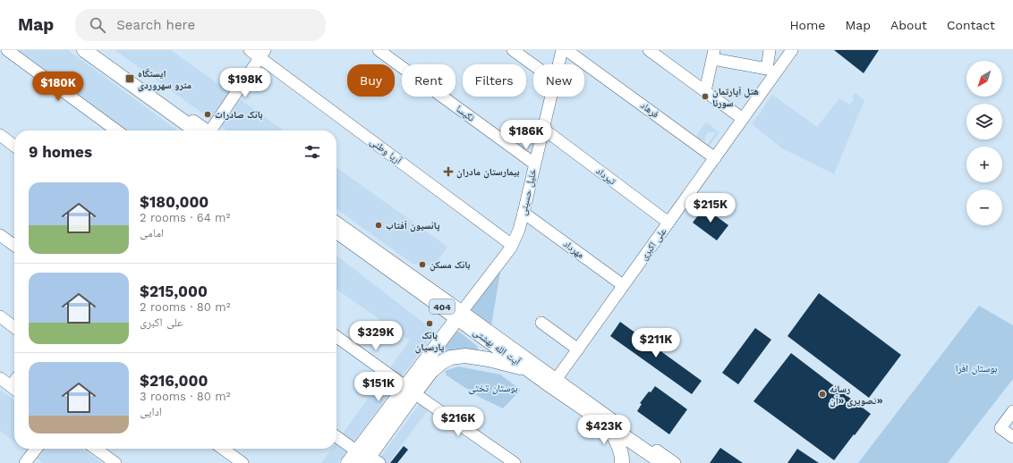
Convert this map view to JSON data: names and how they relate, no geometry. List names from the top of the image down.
{
  "streets": {
    "main road": ["404", "آیت الله بهشتی"],
    "street": [
      "فرهاد",
      "نکیسا",
      "آریا وطنی",
      "تیرداد",
      "خلیل حسینی",
      "علی‌ اکبری",
      "مهرداد"
    ]
  },
  "crossings": [
    ["فرهاد", "علی‌ اکبری"],
    ["نکیسا", "خلیل حسینی"],
    ["آریا وطنی", "خلیل حسینی"],
    ["تیرداد", "خلیل حسینی"],
    ["تیرداد", "علی‌ اکبری"],
    ["خلیل حسینی", "مهرداد"],
    ["خلیل حسینی", "آیت الله بهشتی"],
    ["علی‌ اکبری", "مهرداد"],
    ["علی‌ اکبری", "آیت الله بهشتی"]
  ],
  "parks": ["بوستان افرا", "بوستان تختی"],
  "places": {
    "transit": ["ایستگاه مترو سهروردی"],
    "other": [
      "هتل آپارتمان سورنا",
      "بانک صادرات",
      "پانسیون آفتاب",
      "بانک مسکن",
      "بانک پارسیان",
      "رسانه تصویری «آن»"
    ],
    "health": ["بیمارستان مادران"]
  },
  "north": "bottom left",
  "page": {
    "header": "Map",
    "search": "Search here",
    "nav": [
      "Home",
      "Map",
      "About",
      "Contact"
    ],
    "map_buttons": ["+", "−"],
    "chip": [
      "Buy",
      "Rent",
      "Filters",
      "New"
    ],
    "price": [
      "$198K",
      "$180K",
      "$186K",
      "$215K",
      "$329K",
      "$211K",
      "$151K",
      "$216K",
      "$423K"
    ],
    "heading": "9 homes",
    "list": [
      {
        "name": "$180,000",
        "note": "2 rooms · 64 m² · امامی"
      },
      {
        "name": "$215,000",
        "note": "2 rooms · 80 m² · علی‌ اکبری"
      },
      {
        "name": "$216,000",
        "note": "3 rooms · 80 m² · ادایی"
      }
    ]
  }
}
